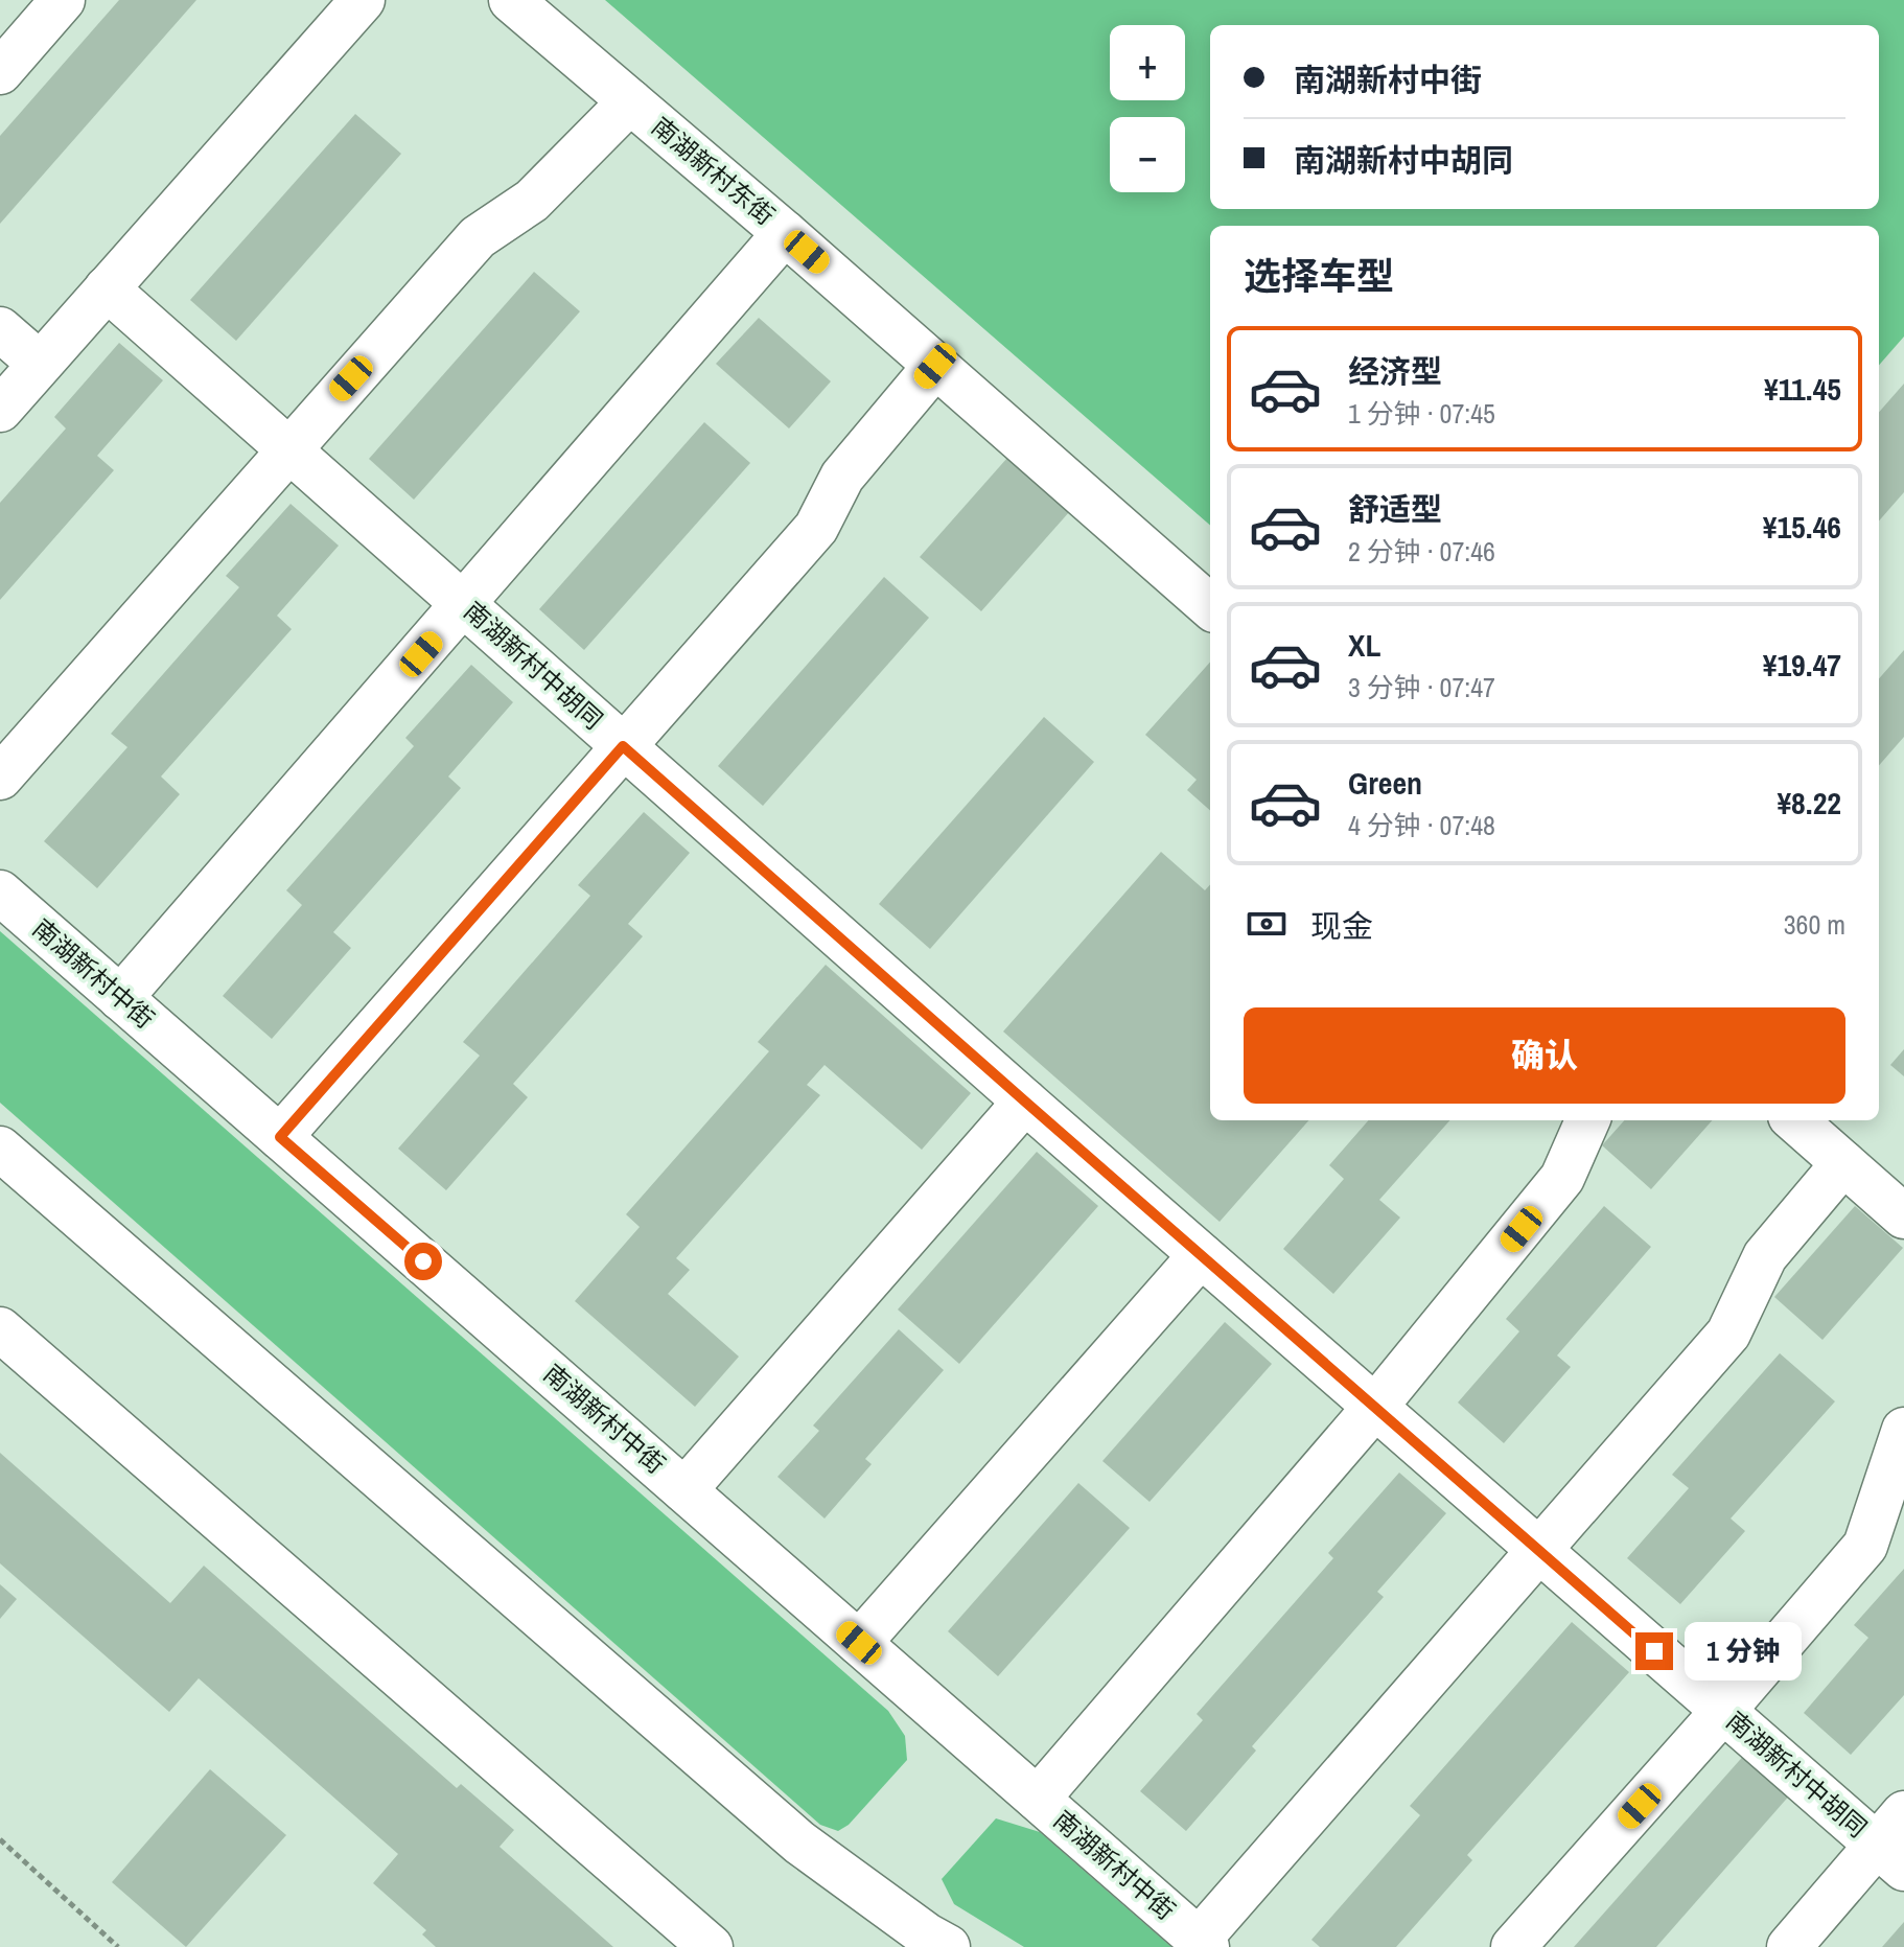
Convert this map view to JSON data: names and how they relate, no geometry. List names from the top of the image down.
{
  "streets": {
    "street": ["南湖新村东街", "南湖新村中胡同", "南湖新村中街"]
  },
  "page": {
    "map_buttons": ["+", "−"],
    "banner": ["南湖新村中街", "南湖新村中胡同"],
    "heading": "选择车型",
    "list": [
      {
        "name": "经济型",
        "note": "1 分钟 · 07:45",
        "value": "¥11.45"
      },
      {
        "name": "舒适型",
        "note": "2 分钟 · 07:46",
        "value": "¥15.46"
      },
      {
        "name": "XL",
        "note": "3 分钟 · 07:47",
        "value": "¥19.47"
      },
      {
        "name": "Green",
        "note": "4 分钟 · 07:48",
        "value": "¥8.22"
      }
    ],
    "pay": ["现金", "360 m"],
    "buttons": "确认",
    "bubble": "1 分钟"
  }
}
